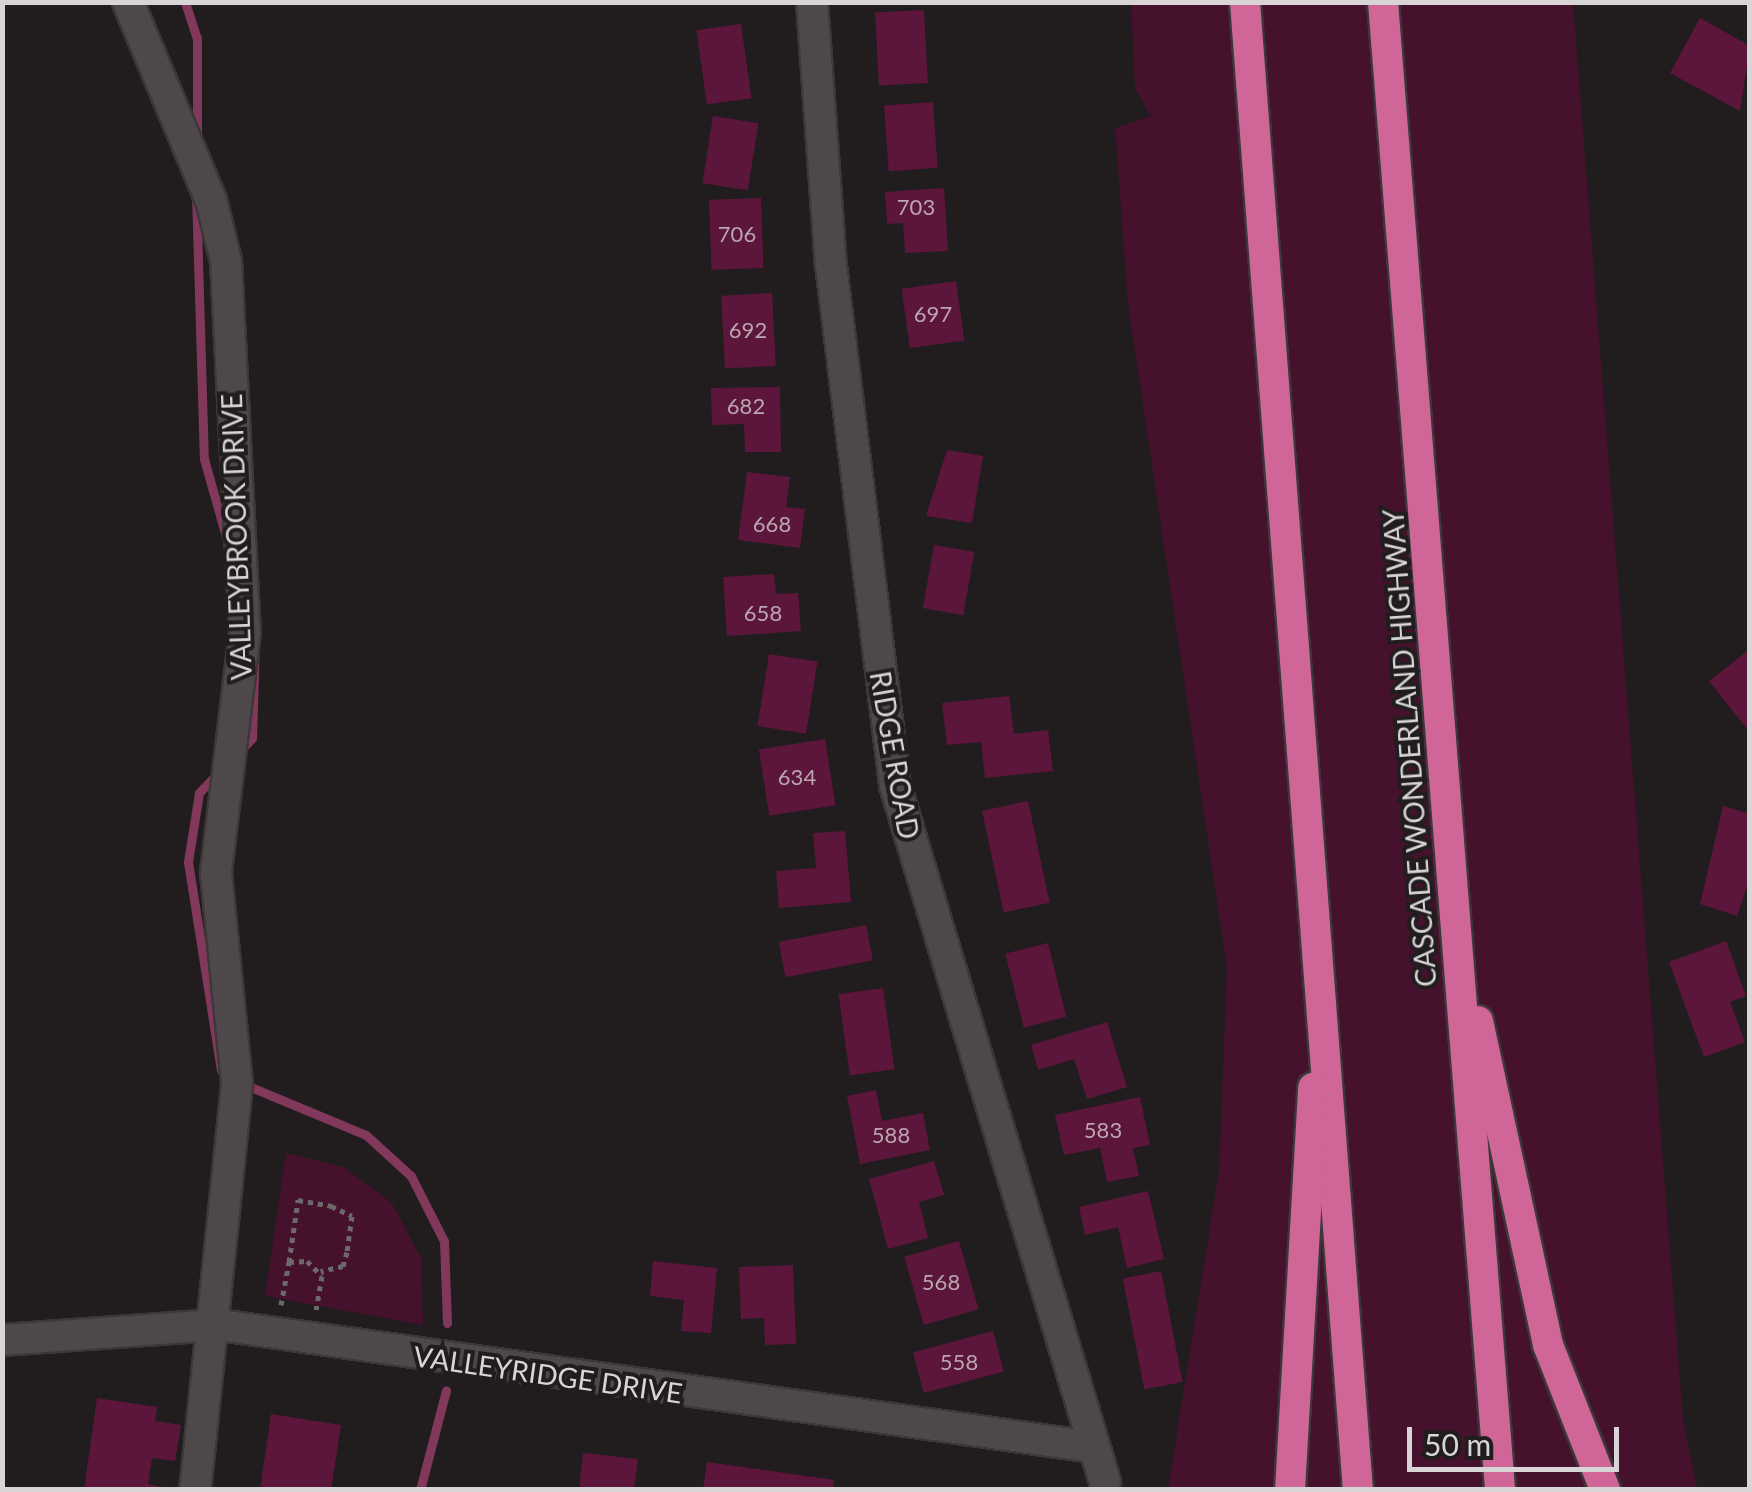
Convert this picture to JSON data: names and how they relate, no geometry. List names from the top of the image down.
{
  "streets": {
    "highway": ["CASCADE WONDERLAND HIGHWAY"],
    "street": ["VALLEYBROOK DRIVE", "RIDGE ROAD", "VALLEYRIDGE DRIVE"]
  },
  "crossings": [
    ["VALLEYBROOK DRIVE", "VALLEYRIDGE DRIVE"],
    ["RIDGE ROAD", "VALLEYRIDGE DRIVE"]
  ],
  "house_numbers": [
    "703",
    "706",
    "697",
    "692",
    "682",
    "668",
    "658",
    "634",
    "583",
    "588",
    "568",
    "558"
  ],
  "scale_bar": "50 m"
}
